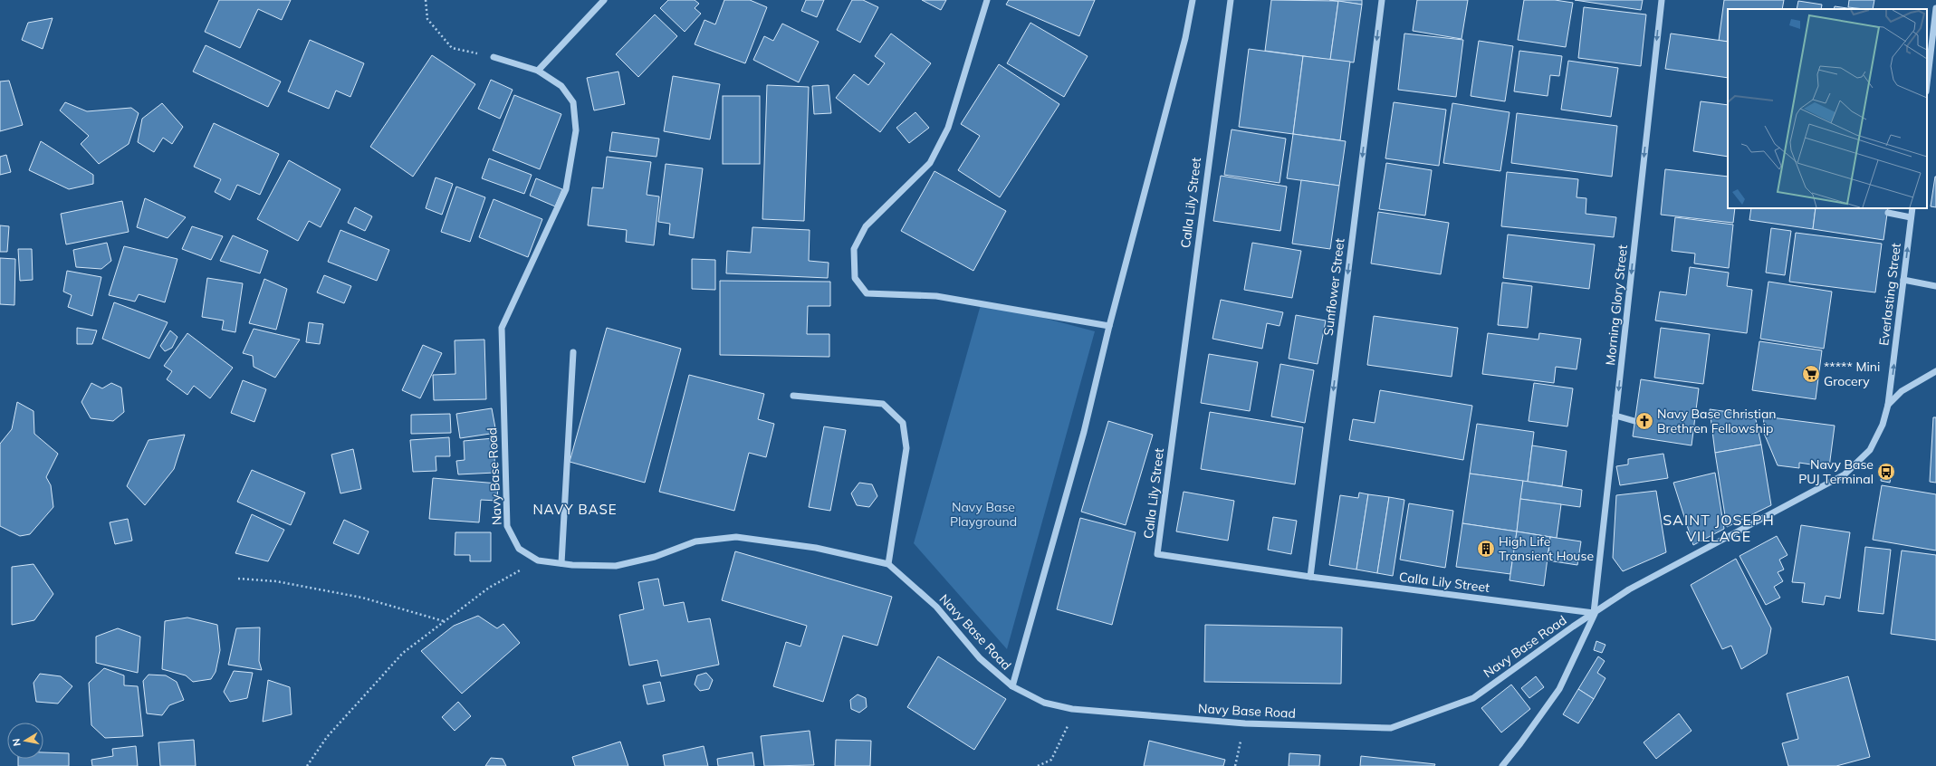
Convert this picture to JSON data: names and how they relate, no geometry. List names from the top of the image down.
{
  "streets": {
    "street": [
      "Calla Lily Street",
      "Sunflower Street",
      "Everlasting Street",
      "Morning Glory Street",
      "Navy Base Road"
    ]
  },
  "crossings": [
    ["Calla Lily Street", "Sunflower Street"],
    ["Calla Lily Street", "Morning Glory Street"],
    ["Calla Lily Street", "Navy Base Road"],
    ["Everlasting Street", "Navy Base Road"],
    ["Morning Glory Street", "Navy Base Road"]
  ],
  "one_way": ["Sunflower Street", "Everlasting Street", "Morning Glory Street"],
  "districts": ["NAVY BASE", "SAINT JOSEPH VILLAGE"],
  "parks": ["Navy Base Playground"],
  "places": {
    "supermarket": ["***** Mini Grocery"],
    "church": ["Navy Base Christian Brethren Fellowship"],
    "bus stop": ["Navy Base PUJ Terminal"],
    "building": ["High Life Transient House"]
  },
  "north": "left"
}
